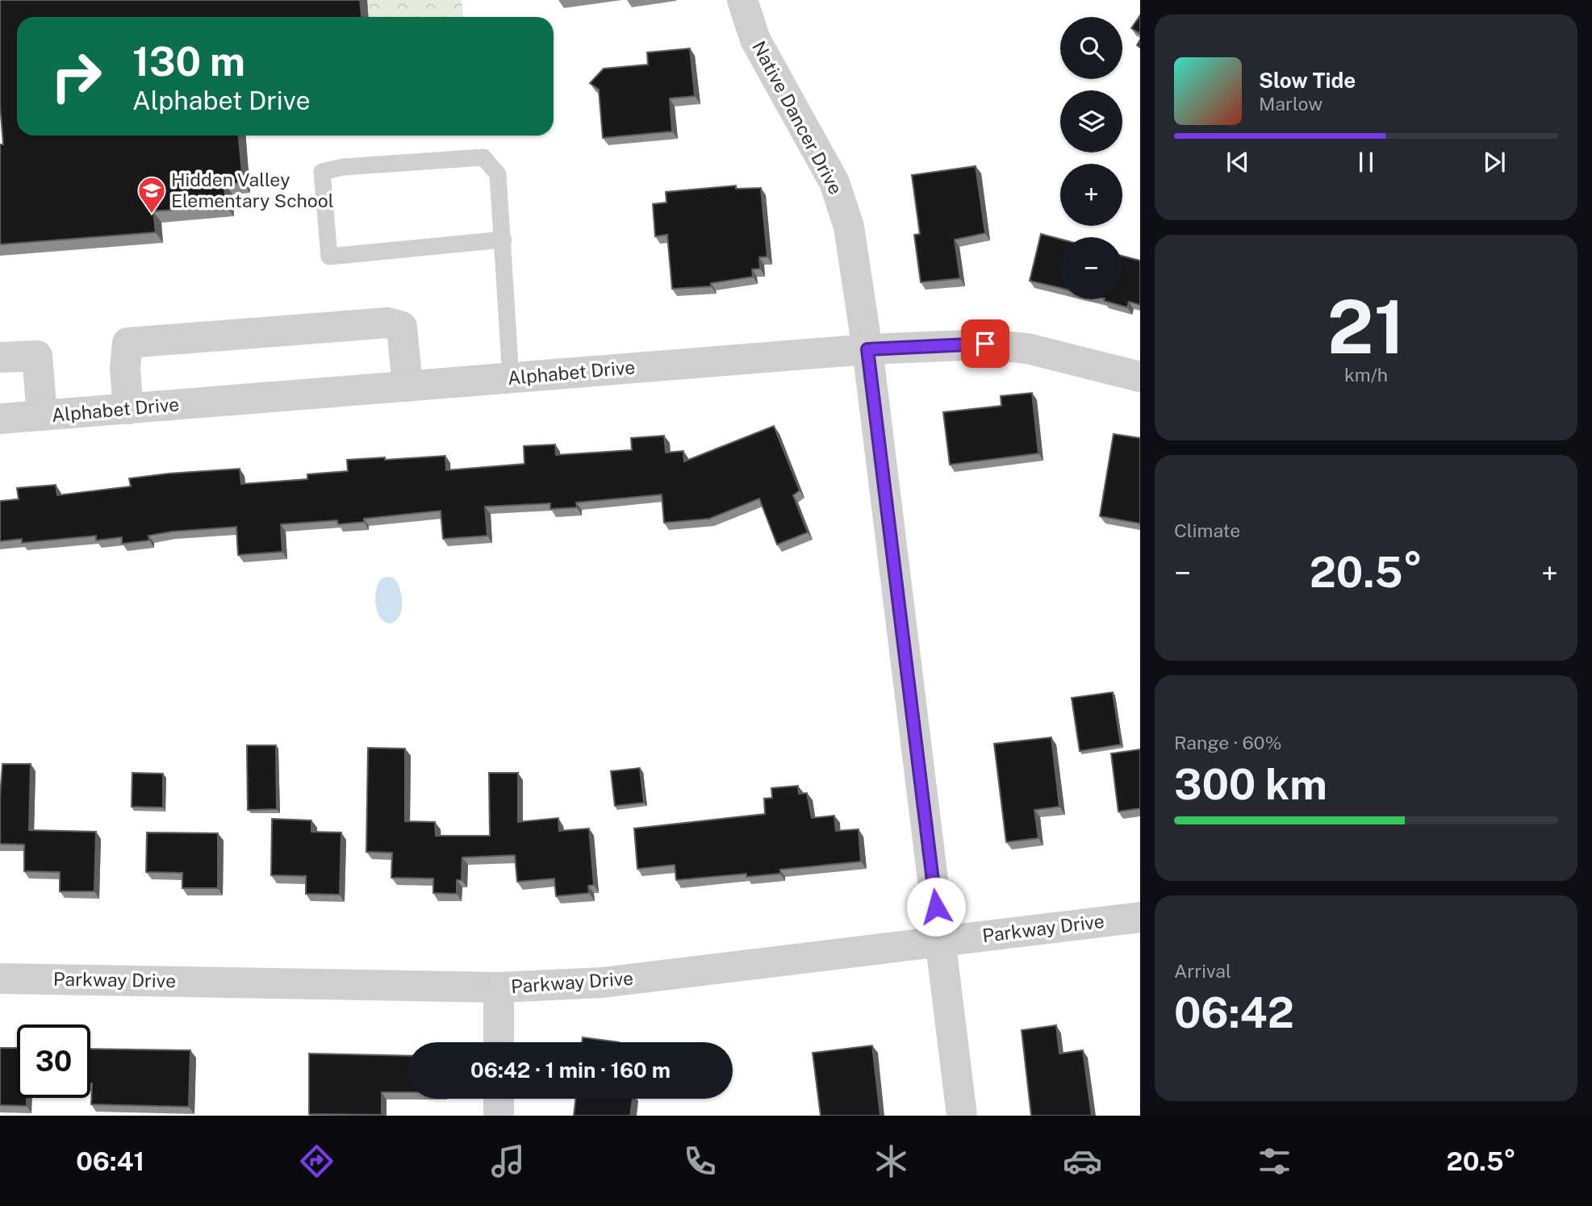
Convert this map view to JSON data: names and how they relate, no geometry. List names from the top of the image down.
{
  "streets": {
    "street": ["Native Dancer Drive", "Alphabet Drive", "Parkway Drive"]
  },
  "crossings": [
    ["Native Dancer Drive", "Alphabet Drive"],
    ["Native Dancer Drive", "Parkway Drive"]
  ],
  "places": {
    "school or university": ["Hidden Valley Elementary School"]
  },
  "page": {
    "map_buttons": ["+", "−"],
    "turn": ["130 m", "Alphabet Drive"],
    "song": ["Slow Tide", "Marlow"],
    "tile": [
      ["21", "km/h"],
      "Climate",
      ["Range · 60%", "300 km"],
      ["Arrival", "06:42"]
    ],
    "heat": ["−", "20.5°", "+"],
    "limit": "30",
    "trip": "06:42 · 1 min · 160 m",
    "tabs": ["06:41", "20.5°"]
  }
}
